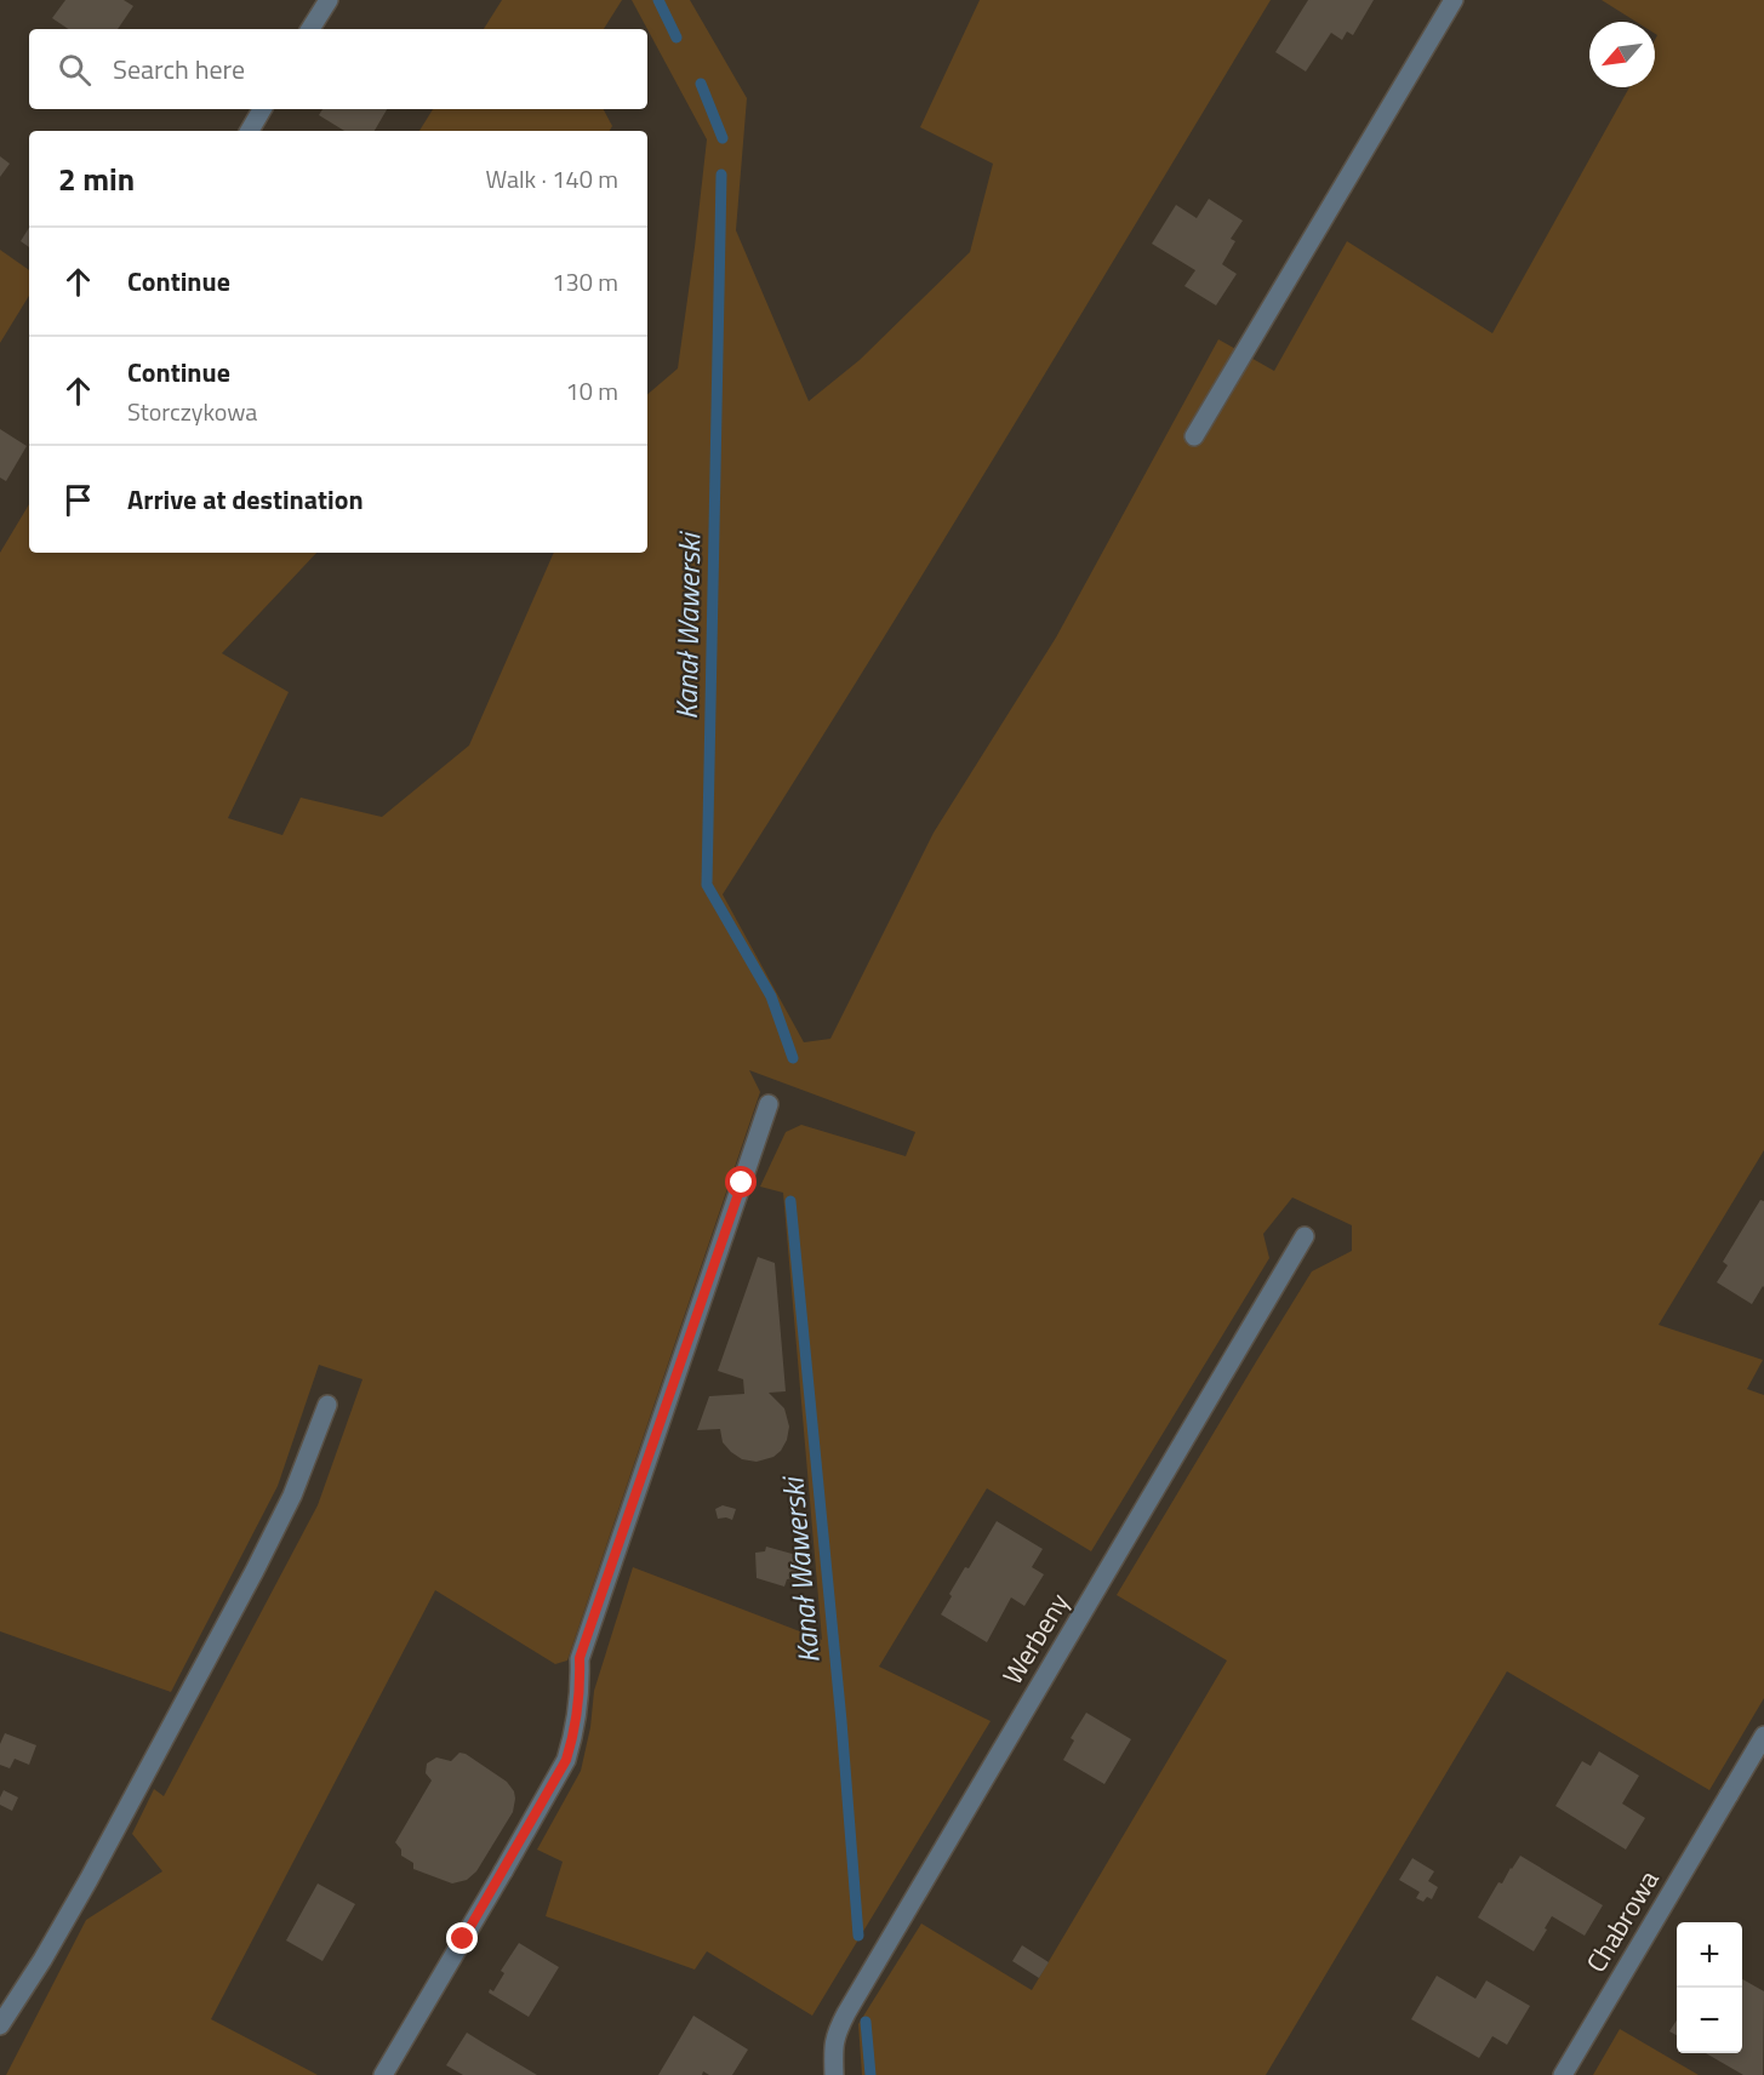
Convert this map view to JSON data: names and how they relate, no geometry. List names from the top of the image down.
{
  "streets": {
    "street": ["Werbeny", "Chabrowa"]
  },
  "water": ["Kanał Wawerski"],
  "north": "bottom left",
  "page": {
    "search": "Search here",
    "heading": ["2 min", "Walk · 140 m"],
    "list": [
      ["Continue", "130 m"],
      ["Continue", "Storczykowa", "10 m"],
      "Arrive at destination"
    ],
    "map_buttons": ["+", "−"]
  }
}
